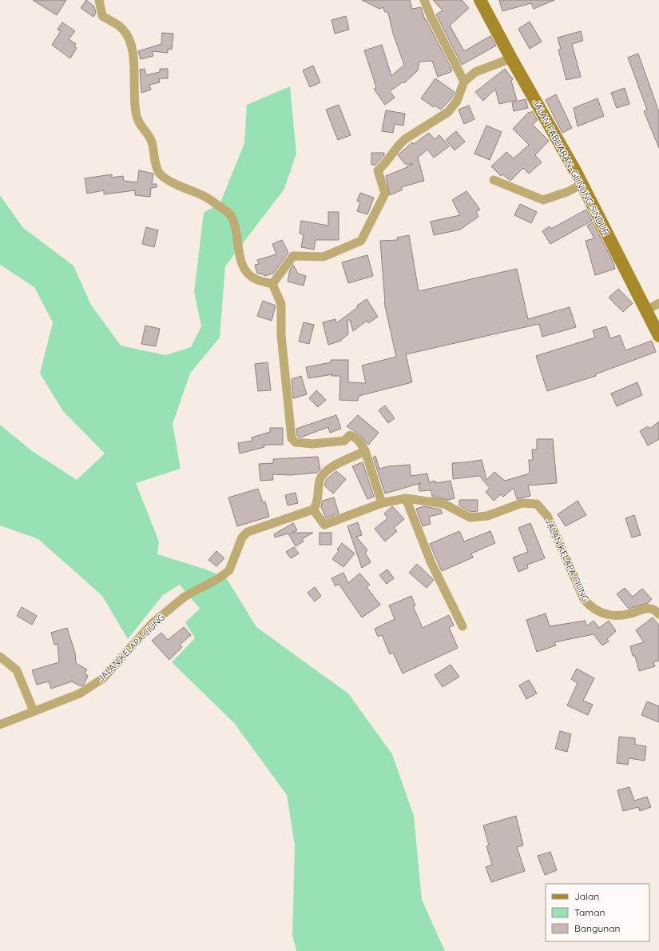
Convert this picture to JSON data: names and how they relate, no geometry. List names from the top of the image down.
{
  "streets": {
    "street": ["JALAN PABUARAN–GUNUNG SINDUR", "JALAN KELAPA CIUNG"]
  },
  "legend": ["Jalan", "Taman", "Bangunan"]
}
